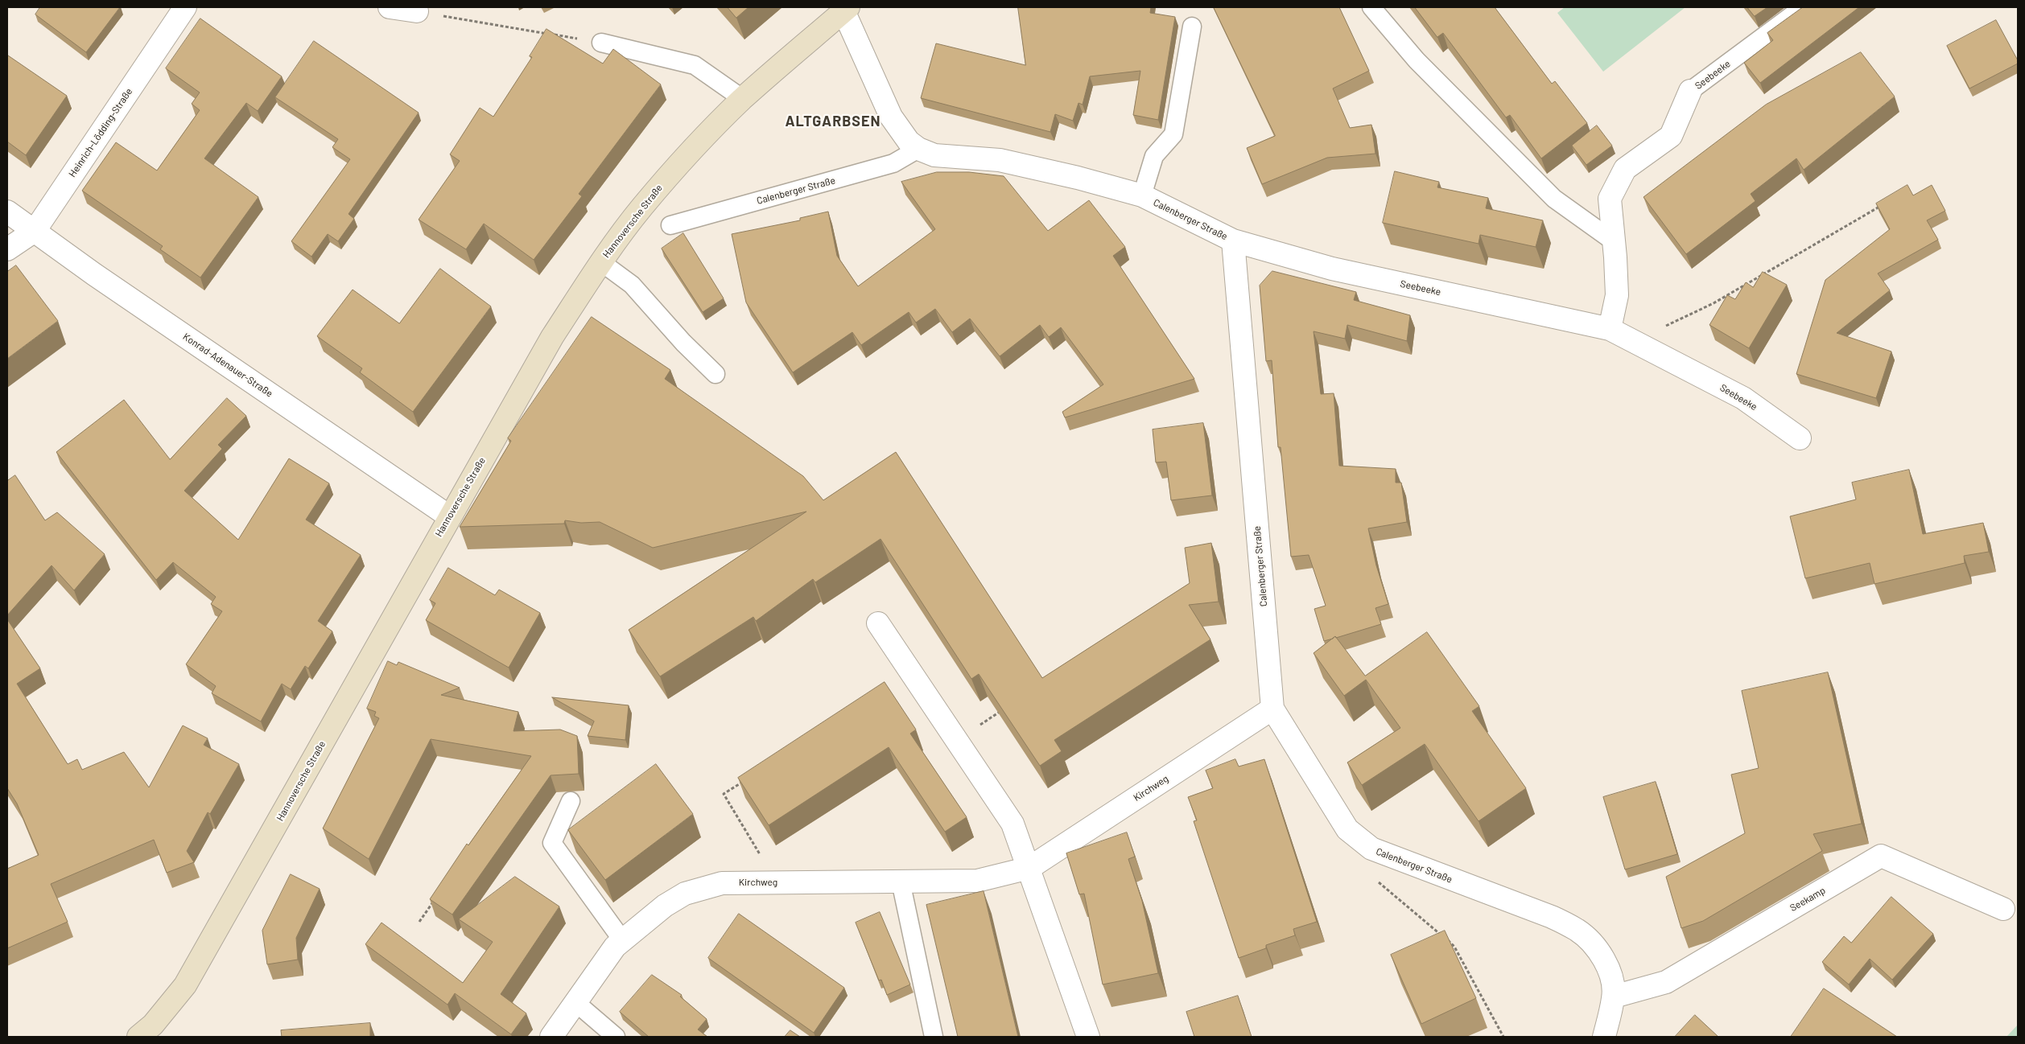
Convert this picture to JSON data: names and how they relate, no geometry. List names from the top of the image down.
{
  "streets": {
    "main road": ["Hannoversche Straße"],
    "street": [
      "Seebeeke",
      "Heinrich-Lödding-Straße",
      "Calenberger Straße",
      "Konrad-Adenauer-Straße",
      "Kirchweg",
      "Seekamp"
    ]
  },
  "crossings": [
    ["Seebeeke", "Calenberger Straße"],
    ["Heinrich-Lödding-Straße", "Konrad-Adenauer-Straße"],
    ["Calenberger Straße", "Hannoversche Straße"],
    ["Calenberger Straße", "Kirchweg"],
    ["Calenberger Straße", "Seekamp"],
    ["Hannoversche Straße", "Konrad-Adenauer-Straße"]
  ],
  "districts": ["ALTGARBSEN"]
}
